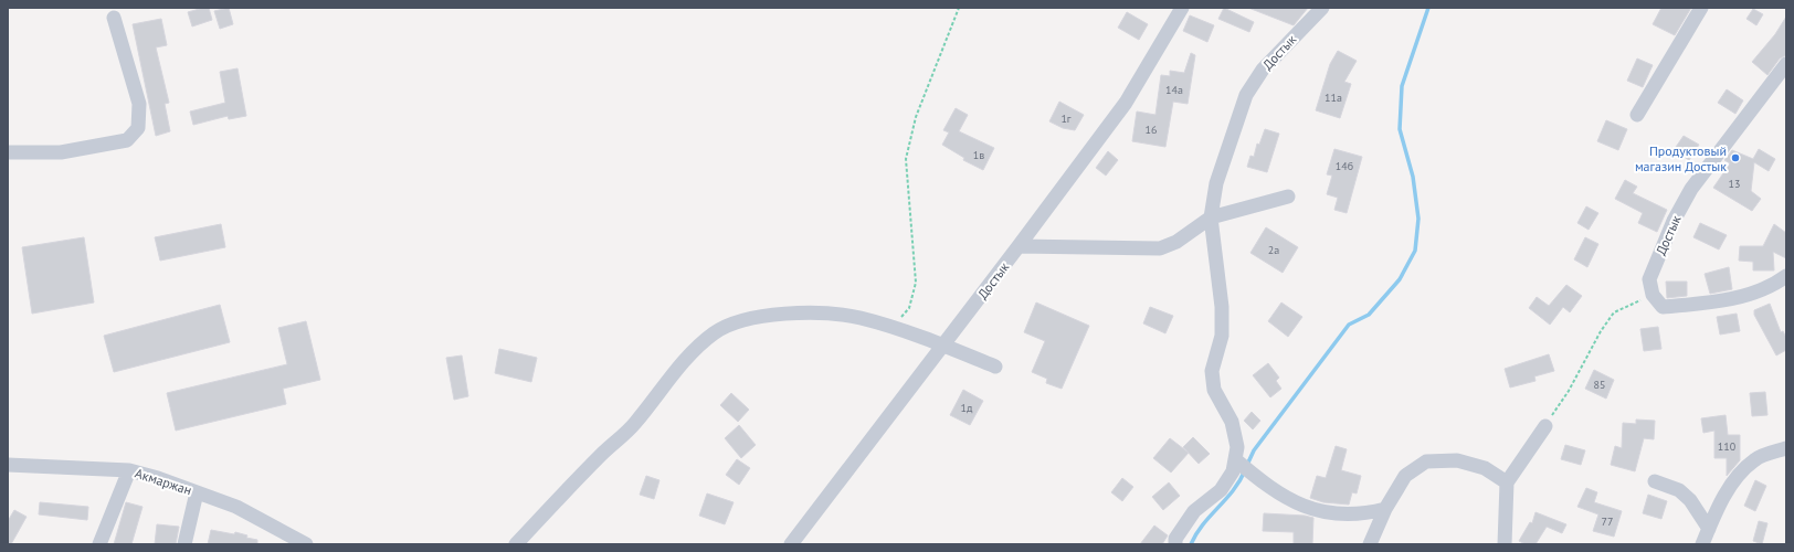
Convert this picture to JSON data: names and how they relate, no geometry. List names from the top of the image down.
{
  "streets": {
    "street": ["Достык", "Акмаржан"]
  },
  "places": ["Продуктовый магазин Достык"],
  "house_numbers": [
    "14а",
    "11а",
    "1г",
    "16",
    "1в",
    "14б",
    "13",
    "2а",
    "85",
    "1д",
    "110",
    "77"
  ]
}
